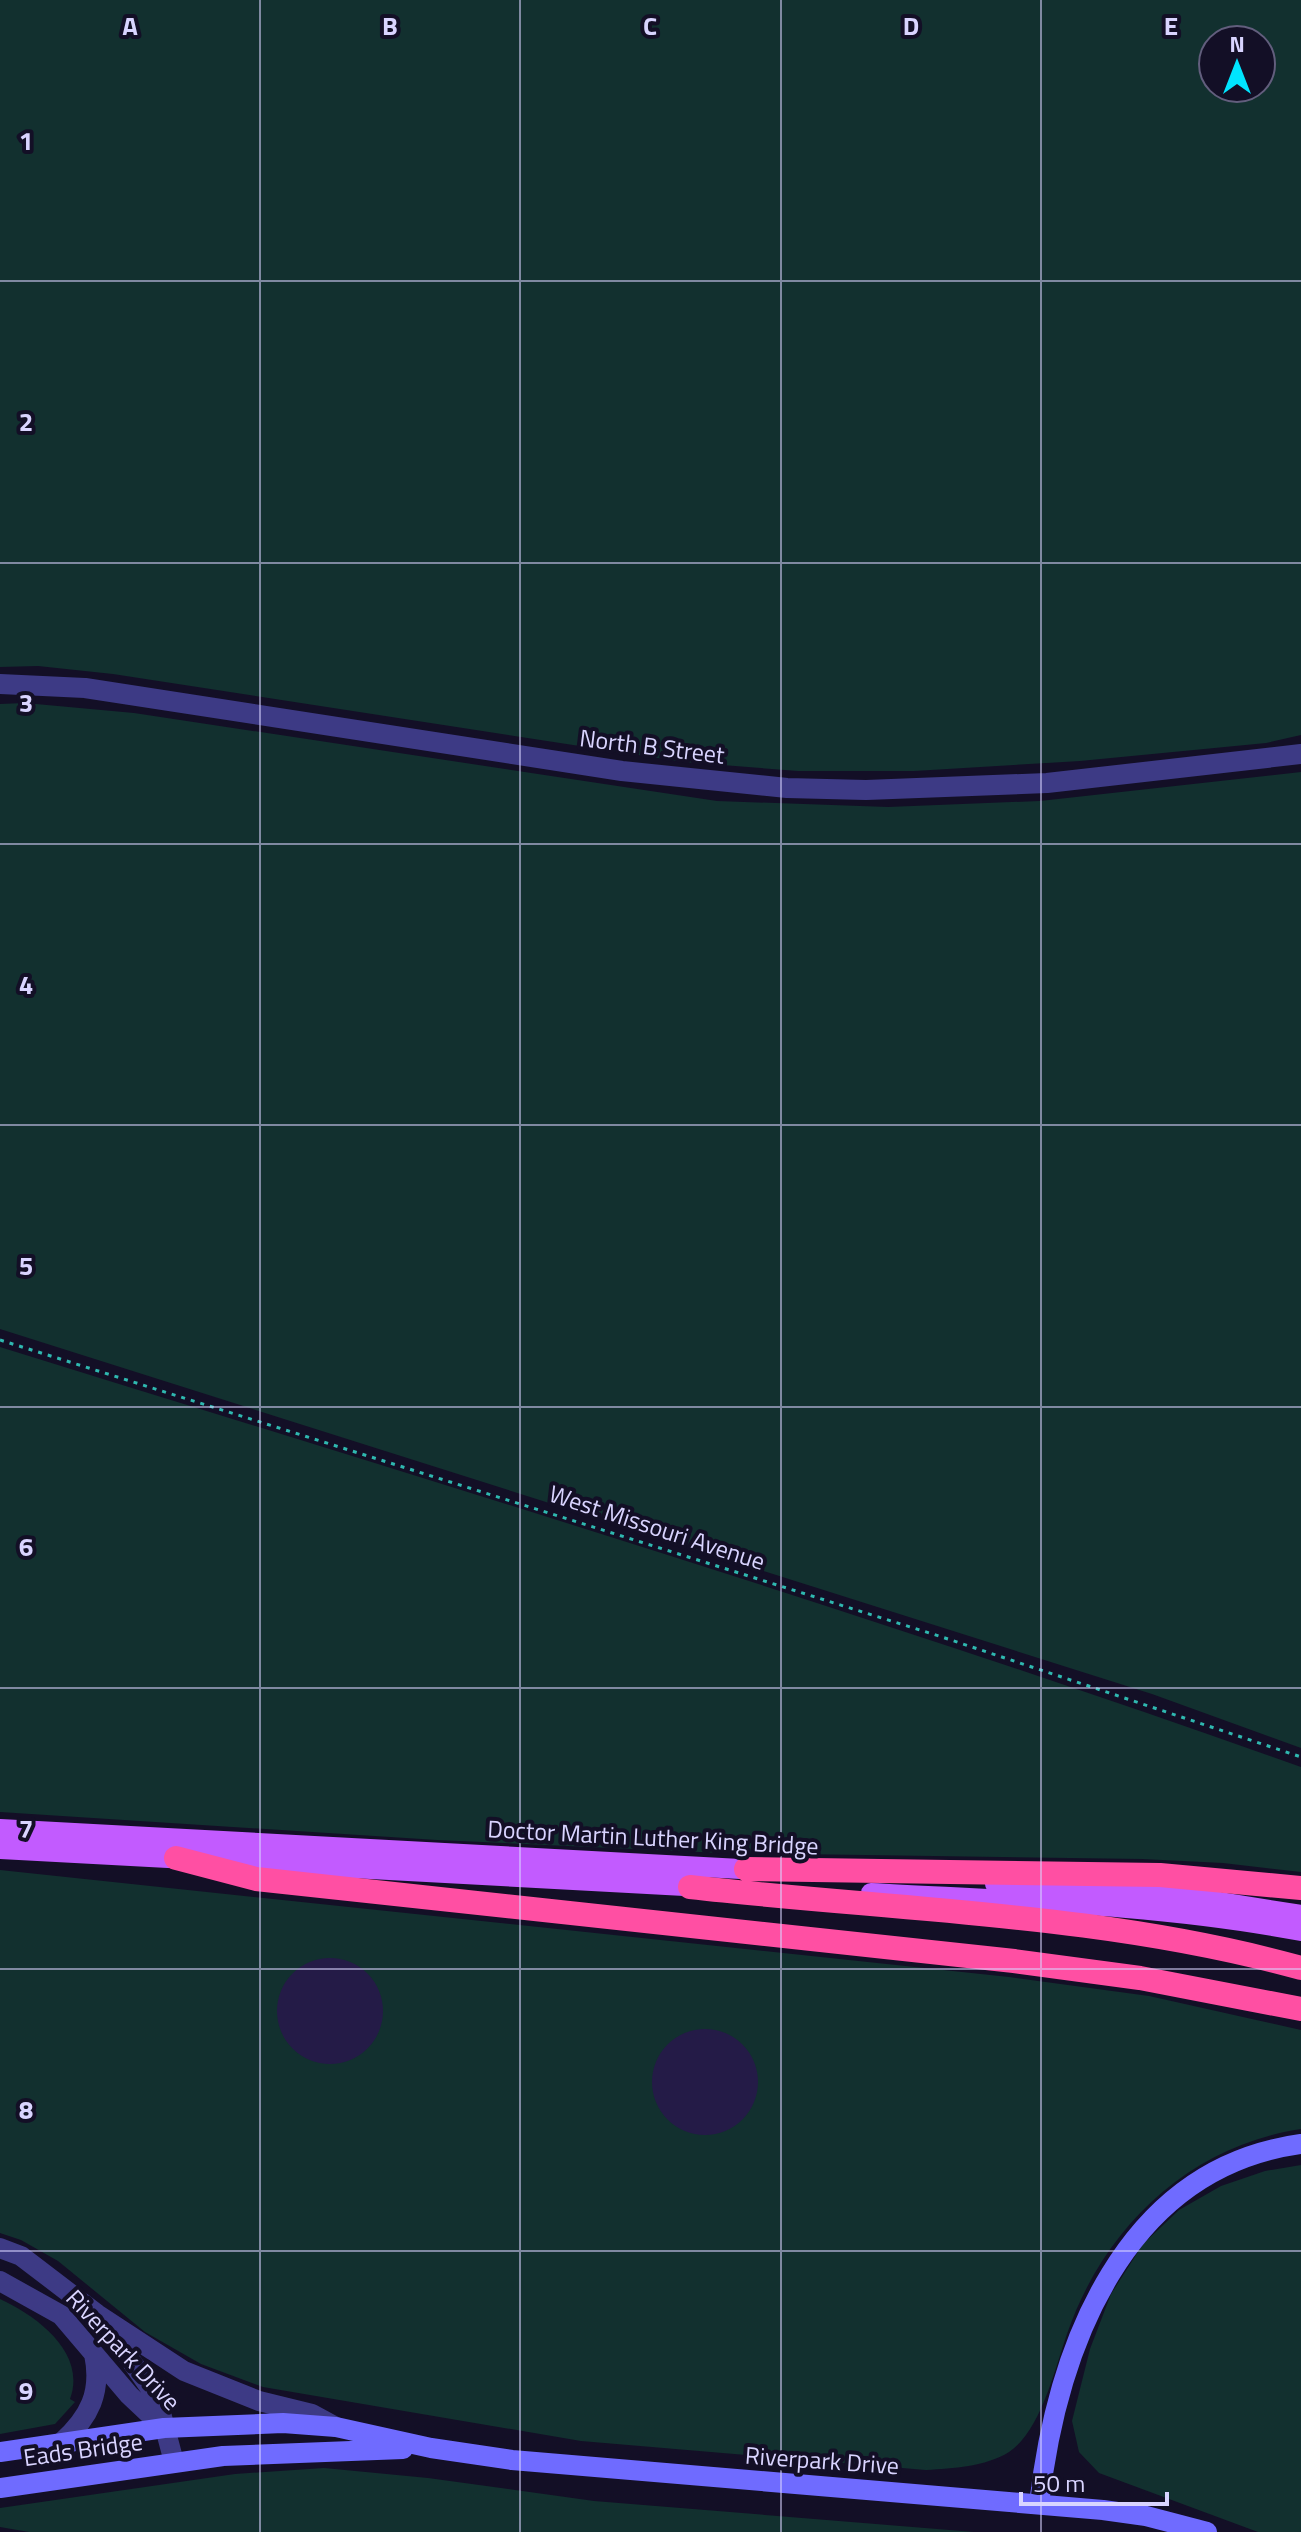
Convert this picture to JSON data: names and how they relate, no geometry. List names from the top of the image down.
{
  "streets": {
    "main road": ["Doctor Martin Luther King Bridge", "Riverpark Drive", "Eads Bridge"],
    "street": ["North B Street"],
    "path": ["West Missouri Avenue"]
  },
  "crossings": [
    ["Riverpark Drive", "Eads Bridge"]
  ],
  "scale_bar": "50 m",
  "north": "top",
  "grid": {
    "columns": [
      "A",
      "B",
      "C",
      "D",
      "E"
    ],
    "rows": [
      "1",
      "2",
      "3",
      "4",
      "5",
      "6",
      "7",
      "8",
      "9"
    ]
  }
}
